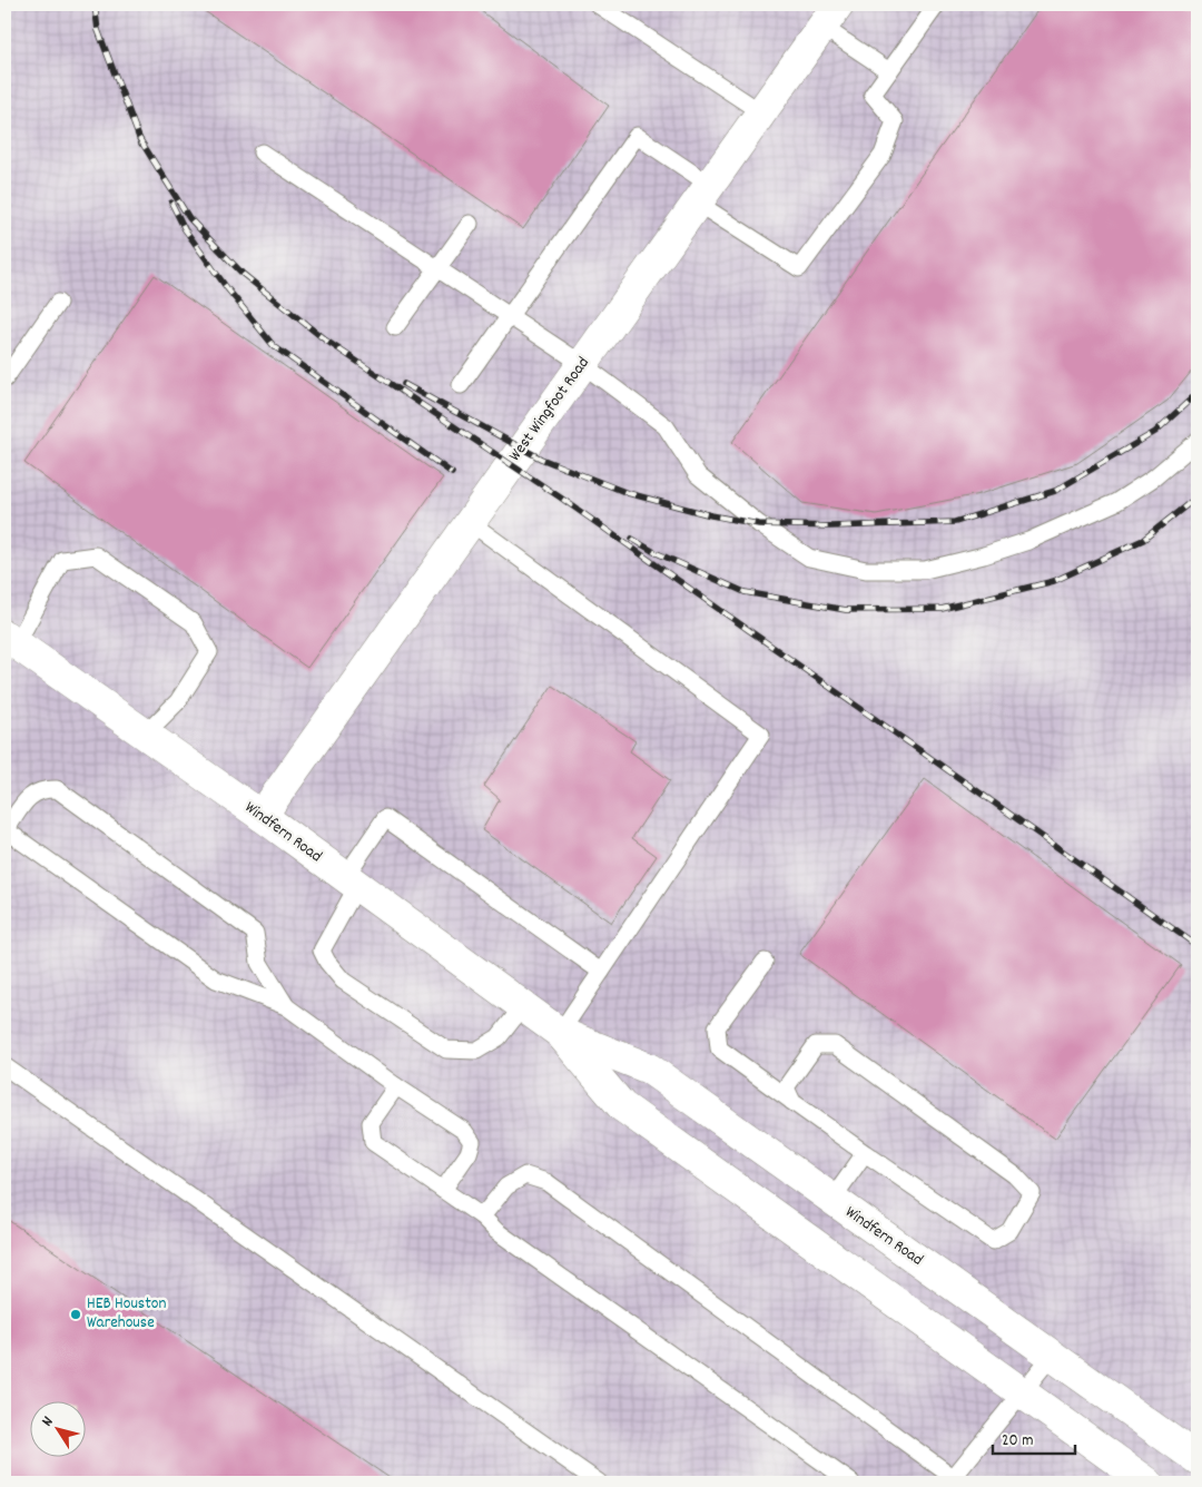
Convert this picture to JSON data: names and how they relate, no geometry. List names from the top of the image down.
{
  "streets": {
    "street": ["West Wingfoot Road", "Windfern Road"]
  },
  "crossings": [
    ["West Wingfoot Road", "Windfern Road"]
  ],
  "places": ["HEB Houston Warehouse"],
  "scale_bar": "20 m",
  "north": "top left"
}
